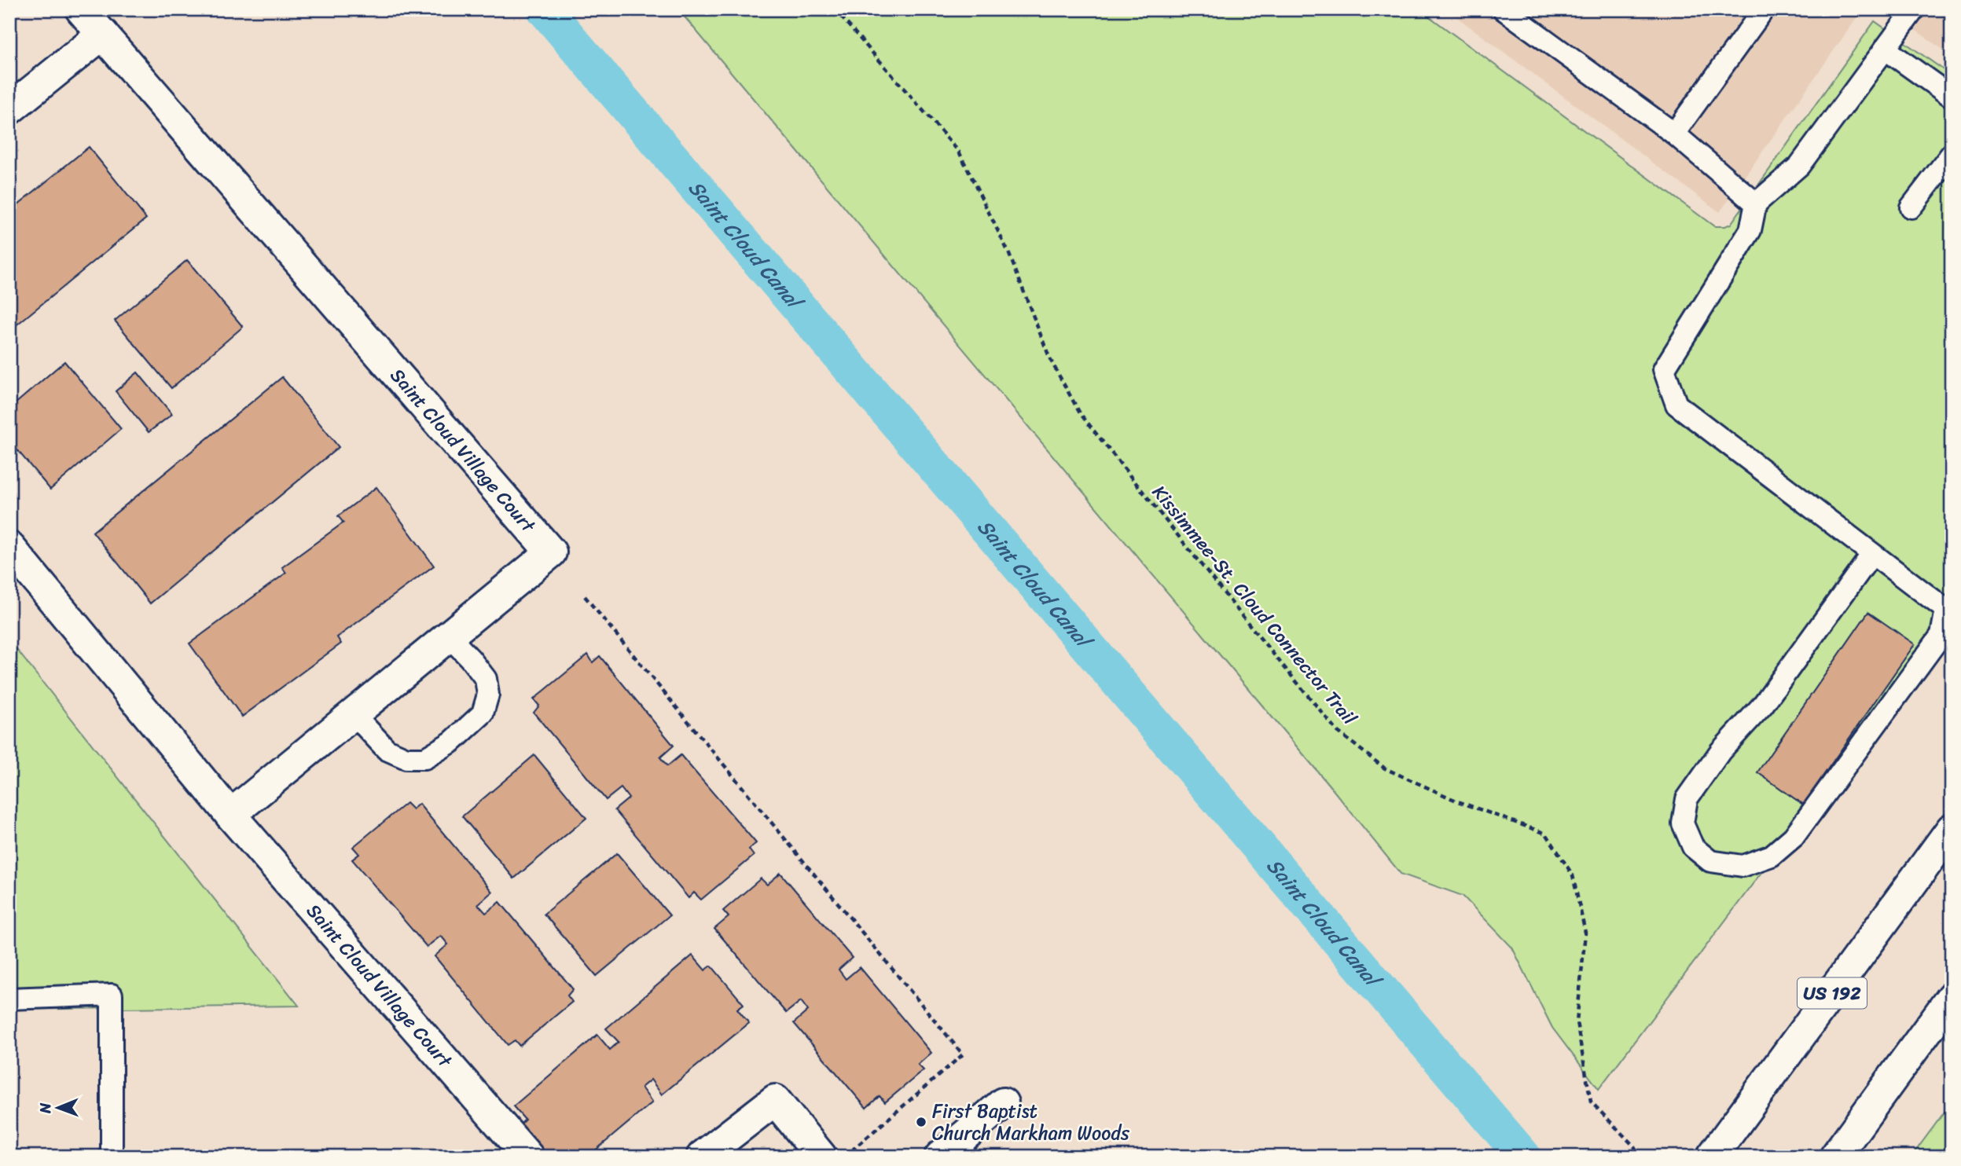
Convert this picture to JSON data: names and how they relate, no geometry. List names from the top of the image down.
{
  "streets": {
    "main road": ["Saint Cloud Village Court", "US 192"],
    "path": ["Kissimmee-St. Cloud Connector Trail"]
  },
  "water": ["Saint Cloud Canal"],
  "places": ["First Baptist Church Markham Woods"],
  "north": "left"
}
